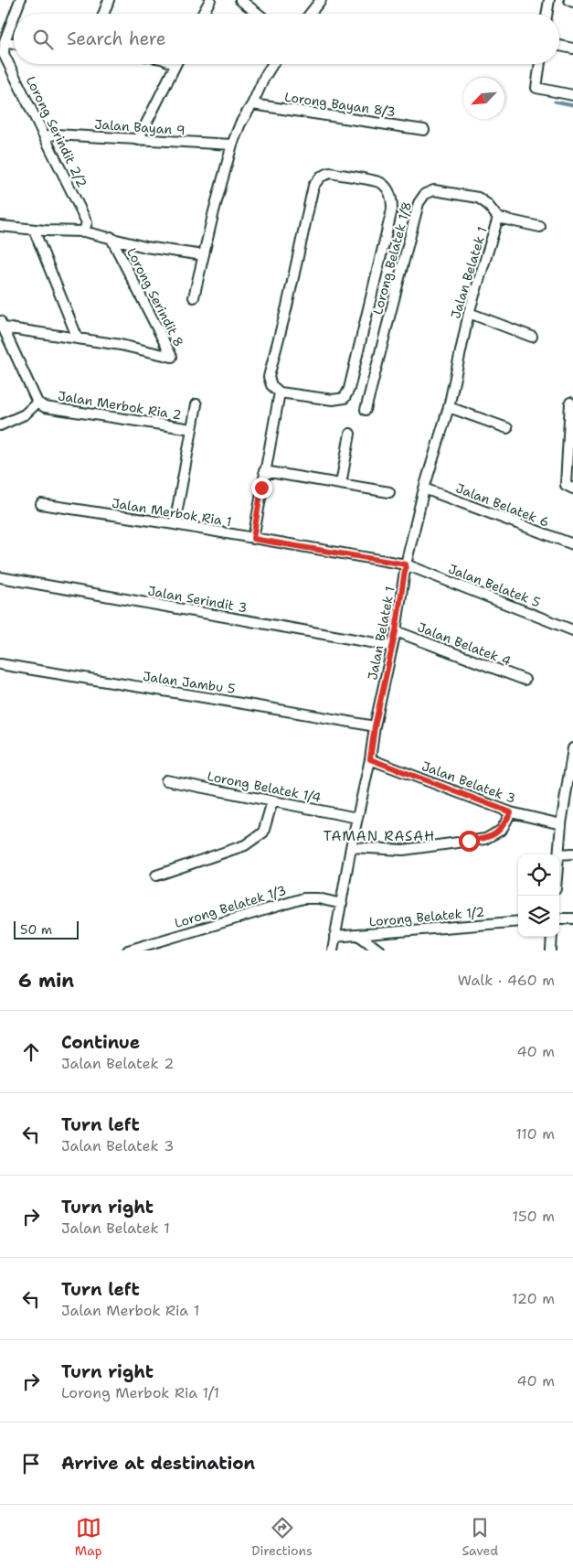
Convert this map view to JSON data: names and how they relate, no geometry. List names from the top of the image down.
{
  "streets": {
    "street": [
      "Lorong Bayan 8/3",
      "Jalan Bayan 9",
      "Lorong Serindit 2/2",
      "Lorong Belatek 1/8",
      "Jalan Belatek 1",
      "Lorong Serindit 8",
      "Jalan Merbok Ria 2",
      "Jalan Belatek 6",
      "Jalan Merbok Ria 1",
      "Jalan Belatek 5",
      "Jalan Serindit 3",
      "Jalan Belatek 4",
      "Jalan Jambu 5",
      "Jalan Belatek 3",
      "Lorong Belatek 1/4",
      "Lorong Belatek 1/3",
      "Lorong Belatek 1/2"
    ]
  },
  "crossings": [
    ["Jalan Bayan 9", "Lorong Serindit 2/2"],
    ["Lorong Belatek 1/8", "Jalan Belatek 1"],
    ["Jalan Belatek 1", "Jalan Belatek 6"],
    ["Jalan Belatek 1", "Jalan Merbok Ria 1"],
    ["Jalan Belatek 1", "Jalan Belatek 5"],
    ["Jalan Belatek 1", "Jalan Serindit 3"],
    ["Jalan Belatek 1", "Jalan Belatek 4"],
    ["Jalan Belatek 1", "Jalan Jambu 5"],
    ["Jalan Belatek 1", "Jalan Belatek 3"],
    ["Jalan Belatek 1", "Lorong Belatek 1/4"],
    ["Jalan Belatek 1", "Lorong Belatek 1/3"],
    ["Jalan Belatek 1", "Lorong Belatek 1/2"],
    ["Jalan Merbok Ria 1", "Jalan Belatek 5"]
  ],
  "districts": ["TAMAN RASAH"],
  "scale_bar": "50 m",
  "north": "bottom left",
  "page": {
    "search": "Search here",
    "scale": "50 m",
    "heading": ["6 min", "Walk · 460 m"],
    "list": [
      ["Continue", "Jalan Belatek 2", "40 m"],
      ["Turn left", "Jalan Belatek 3", "110 m"],
      ["Turn right", "Jalan Belatek 1", "150 m"],
      ["Turn left", "Jalan Merbok Ria 1", "120 m"],
      ["Turn right", "Lorong Merbok Ria 1/1", "40 m"],
      "Arrive at destination"
    ],
    "nav": ["Map", "Directions", "Saved"]
  }
}
